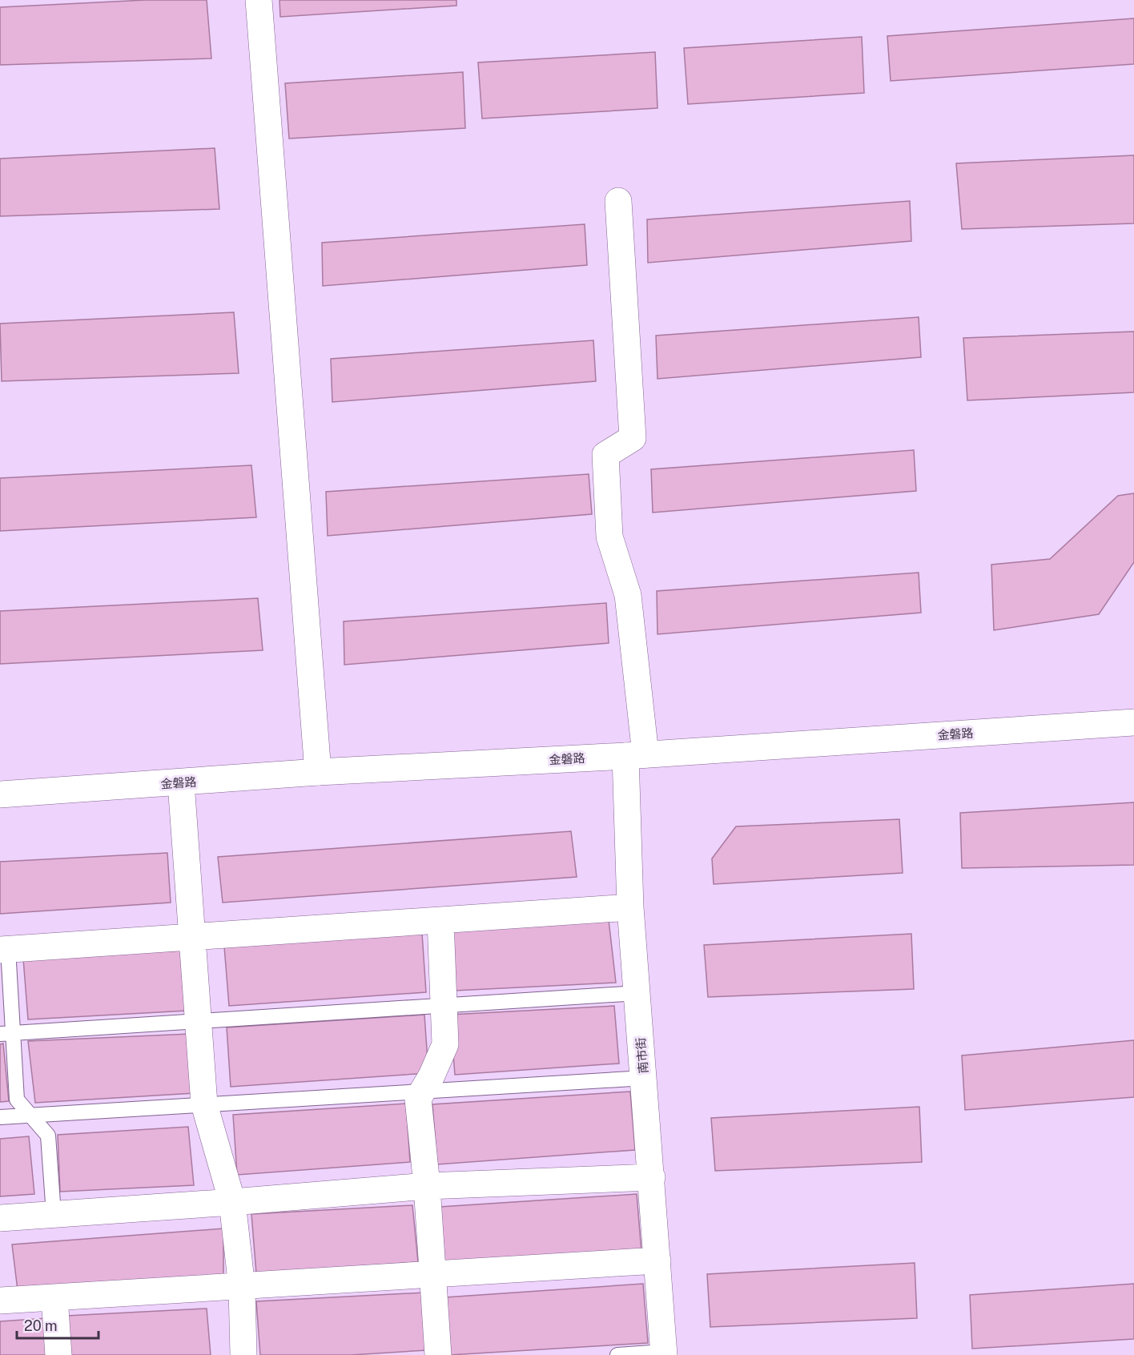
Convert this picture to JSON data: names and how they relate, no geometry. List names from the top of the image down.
{
  "streets": {
    "street": ["金磐路", "南市街"]
  },
  "crossings": [
    ["金磐路", "南市街"]
  ],
  "scale_bar": "20 m"
}
